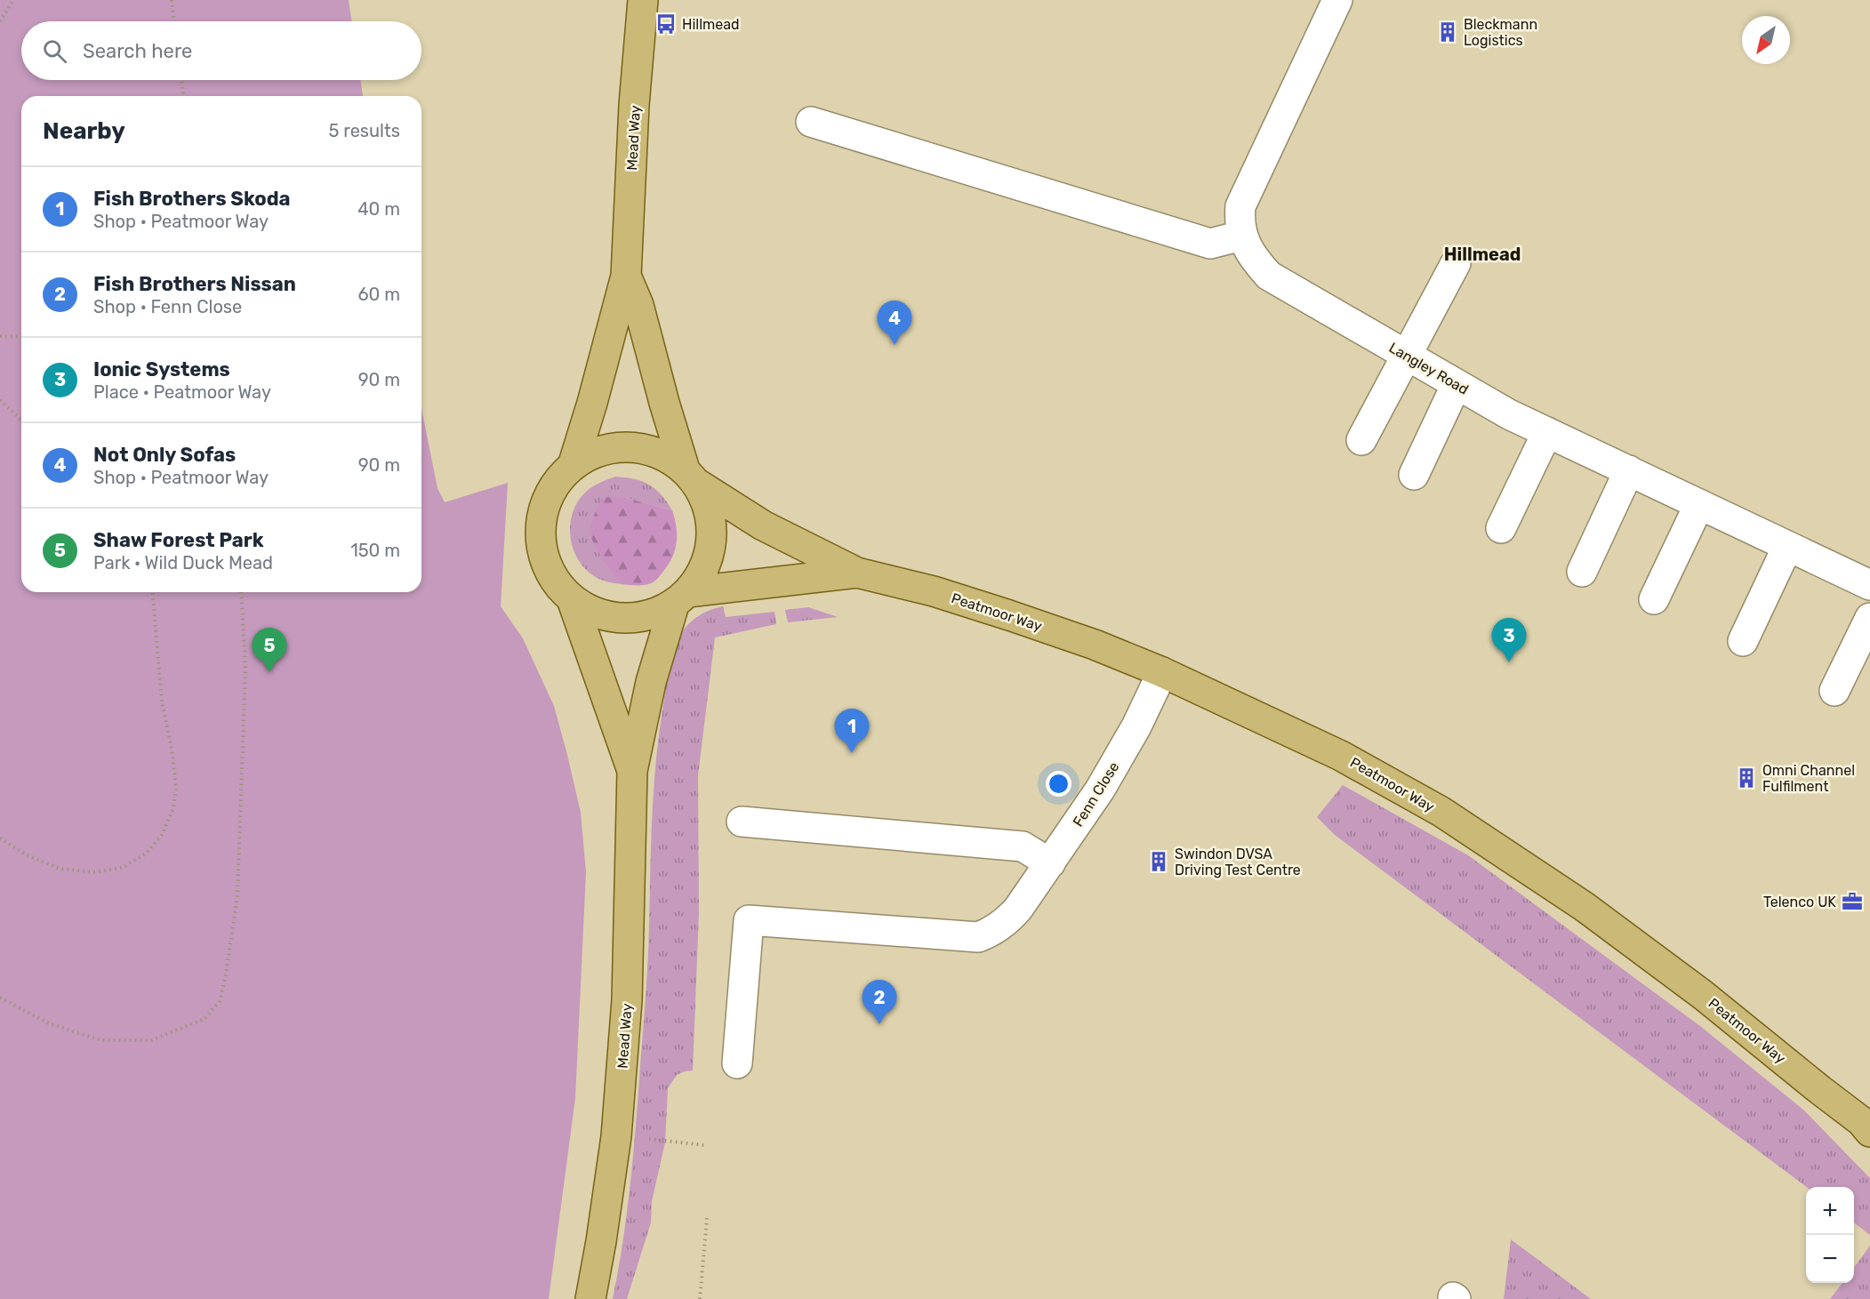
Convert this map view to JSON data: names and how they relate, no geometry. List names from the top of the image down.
{
  "streets": {
    "main road": ["Mead Way", "Peatmoor Way"],
    "street": ["Langley Road", "Fenn Close"]
  },
  "crossings": [
    ["Mead Way", "Peatmoor Way"],
    ["Peatmoor Way", "Fenn Close"]
  ],
  "districts": ["Hillmead"],
  "places": {
    "bus stop": ["Hillmead"],
    "building": ["Bleckmann Logistics", "Omni Channel Fulfilment", "Swindon DVSA Driving Test Centre"],
    "office": ["Telenco UK"]
  },
  "north": "bottom left",
  "page": {
    "search": "Search here",
    "heading": ["Nearby", "5 results"],
    "list": [
      {
        "mark": "1",
        "name": "Fish Brothers Skoda",
        "note": "Shop · Peatmoor Way",
        "value": "40 m"
      },
      {
        "mark": "2",
        "name": "Fish Brothers Nissan",
        "note": "Shop · Fenn Close",
        "value": "60 m"
      },
      {
        "mark": "3",
        "name": "Ionic Systems",
        "note": "Place · Peatmoor Way",
        "value": "90 m"
      },
      {
        "mark": "4",
        "name": "Not Only Sofas",
        "note": "Shop · Peatmoor Way",
        "value": "90 m"
      },
      {
        "mark": "5",
        "name": "Shaw Forest Park",
        "note": "Park · Wild Duck Mead",
        "value": "150 m"
      }
    ],
    "pins": [
      "4",
      "3",
      "5",
      "1",
      "2"
    ],
    "map_buttons": ["+", "−"]
  }
}
